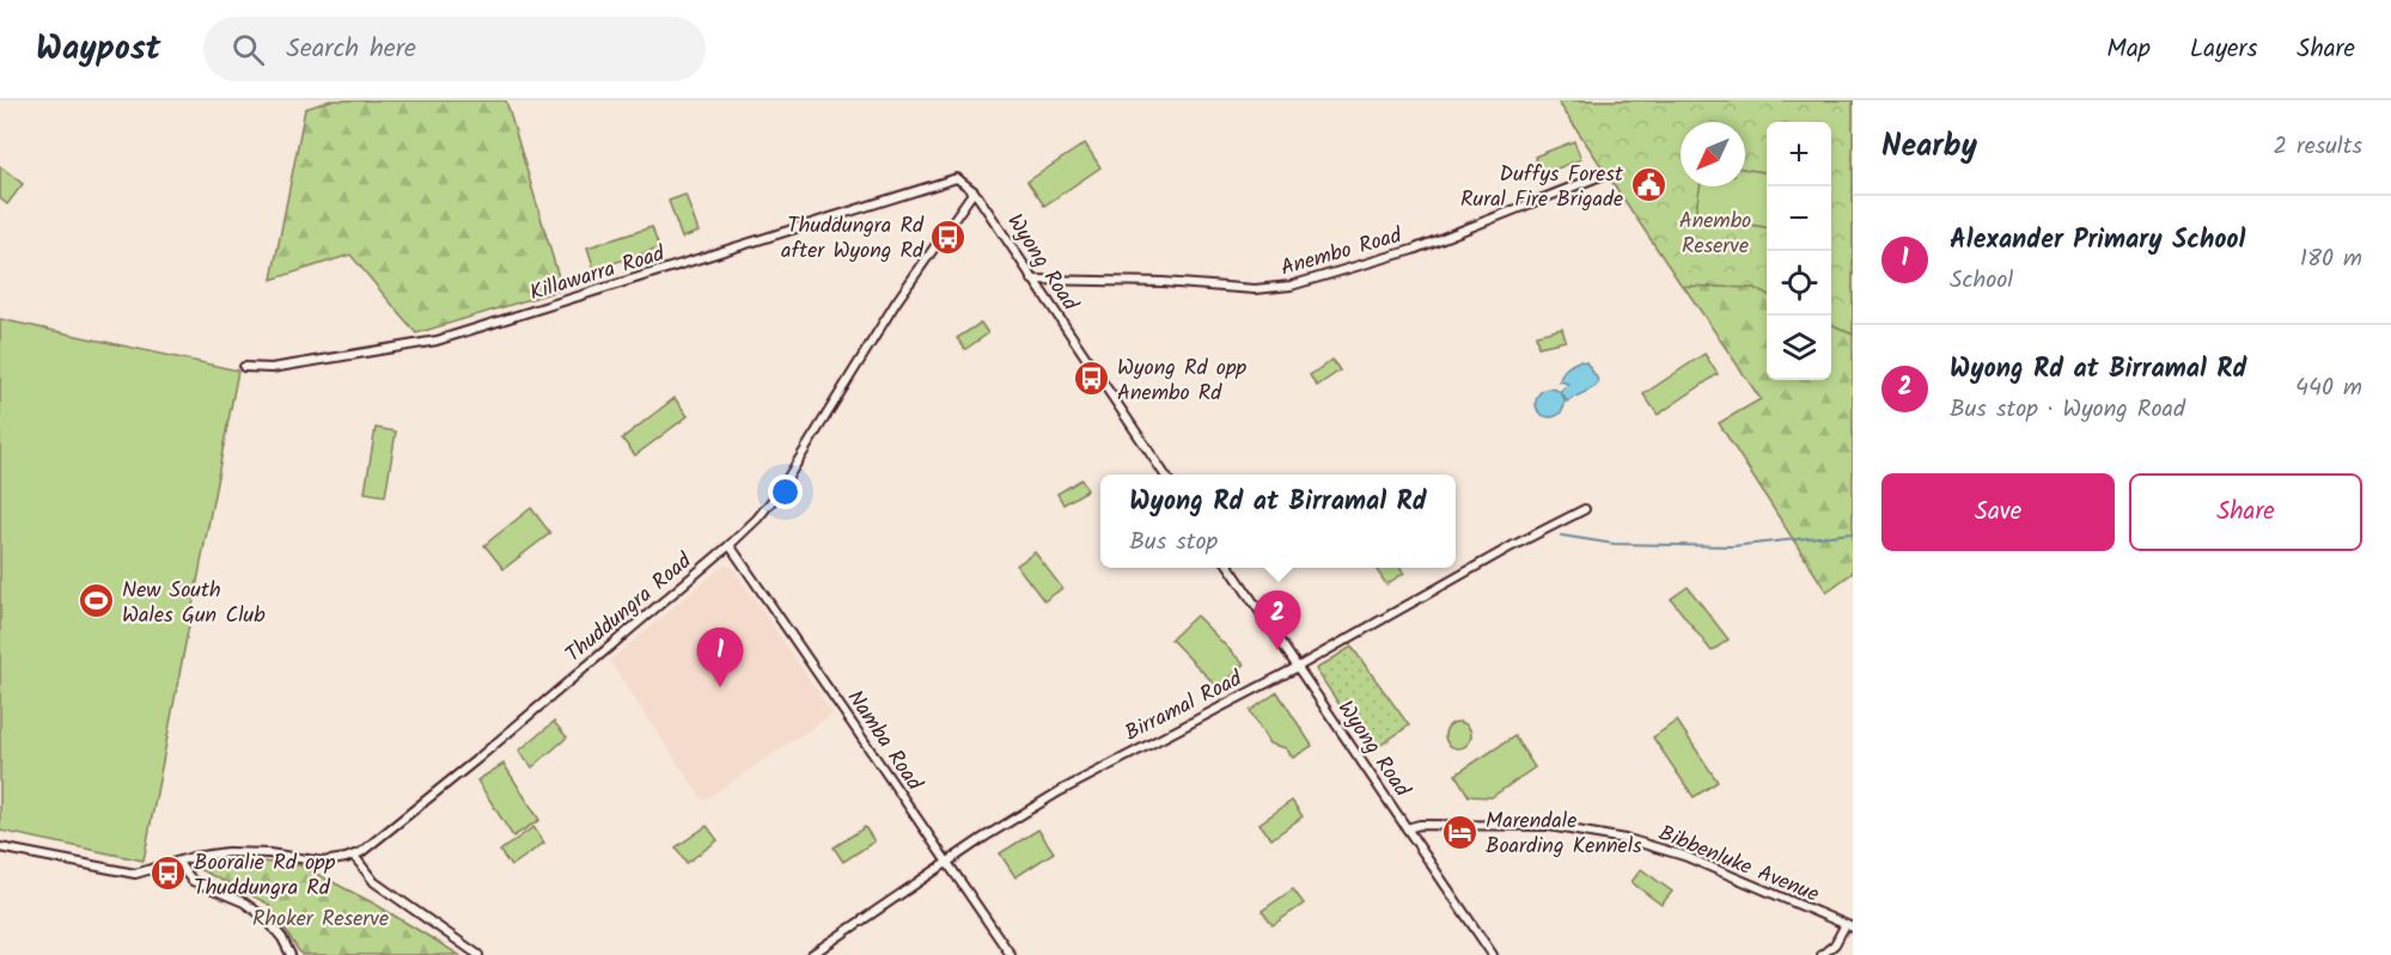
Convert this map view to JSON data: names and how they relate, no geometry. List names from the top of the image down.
{
  "streets": {
    "street": [
      "Anembo Road",
      "Wyong Road",
      "Killawarra Road",
      "Thuddungra Road",
      "Birramal Road",
      "Namba Road",
      "Bibbenluke Avenue"
    ]
  },
  "crossings": [
    ["Anembo Road", "Wyong Road"],
    ["Wyong Road", "Killawarra Road"],
    ["Wyong Road", "Thuddungra Road"],
    ["Wyong Road", "Birramal Road"],
    ["Wyong Road", "Bibbenluke Avenue"],
    ["Thuddungra Road", "Namba Road"],
    ["Birramal Road", "Namba Road"]
  ],
  "parks": ["Anembo Reserve", "Rhoker Reserve"],
  "places": {
    "public building": ["Duffys Forest Rural Fire Brigade"],
    "bus stop": ["Thuddungra Rd after Wyong Rd", "Wyong Rd opp Anembo Rd", "Booralie Rd opp Thuddungra Rd"],
    "sports": ["New South Wales Gun Club"],
    "hotel": ["Marendale Boarding Kennels"]
  },
  "north": "bottom left",
  "page": {
    "header": "Waypost",
    "search": "Search here",
    "nav": ["Map", "Layers", "Share"],
    "heading": ["Nearby", "2 results"],
    "map_buttons": ["+", "−"],
    "list": [
      {
        "mark": "1",
        "name": "Alexander Primary School",
        "note": "School",
        "value": "180 m"
      },
      {
        "mark": "2",
        "name": "Wyong Rd at Birramal Rd",
        "note": "Bus stop · Wyong Road",
        "value": "440 m"
      }
    ],
    "buttons": ["Save", "Share"],
    "popup": ["Wyong Rd at Birramal Rd", "Bus stop"],
    "pins": ["2", "1"]
  }
}
